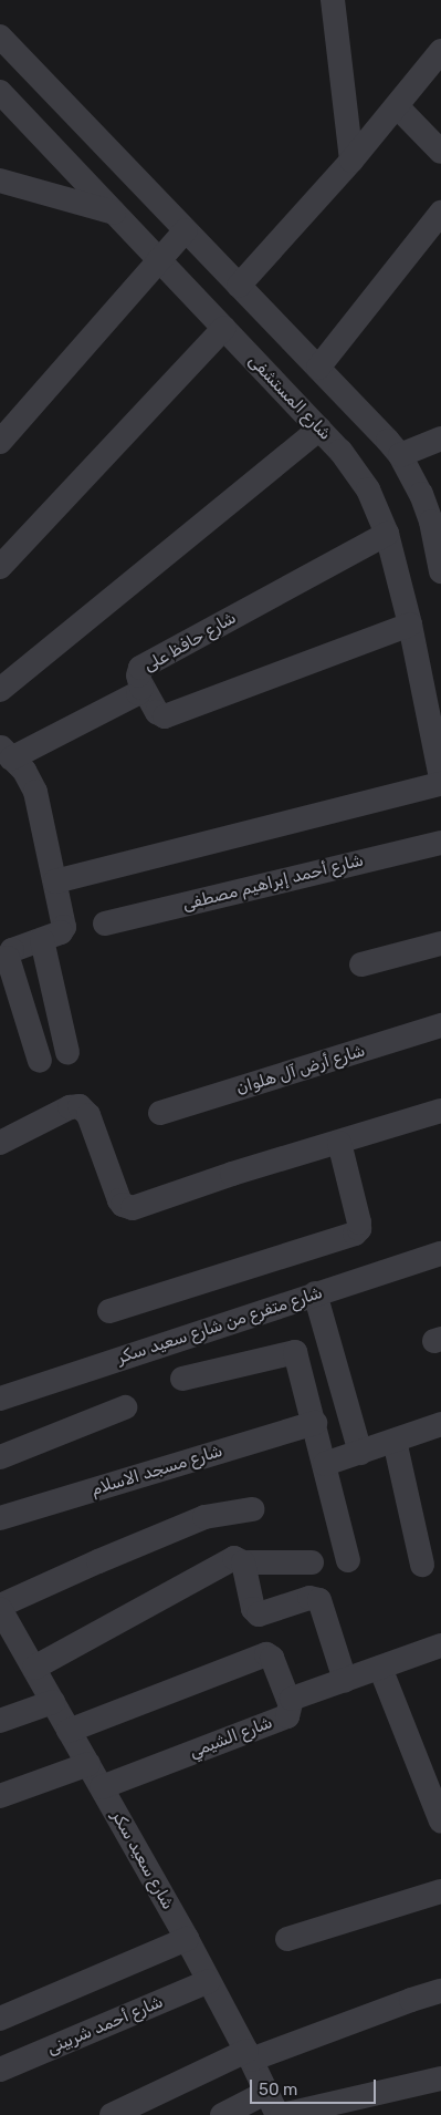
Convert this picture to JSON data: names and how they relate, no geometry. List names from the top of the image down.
{
  "streets": {
    "street": [
      "شارع المستشفى",
      "شارع حافظ على",
      "شارع أحمد إبراهيم مصطفى",
      "شارع أرض آل هلوان",
      "شارع متفرع من شارع سعيد سكر",
      "شارع مسجد الاسلام",
      "شارع الشيمي",
      "شارع سعيد سكر",
      "شارع أحمد شربينى"
    ]
  },
  "crossings": [
    ["شارع المستشفى", "شارع حافظ على"],
    ["شارع الشيمي", "شارع سعيد سكر"],
    ["شارع سعيد سكر", "شارع أحمد شربينى"]
  ],
  "scale_bar": "50 m"
}
